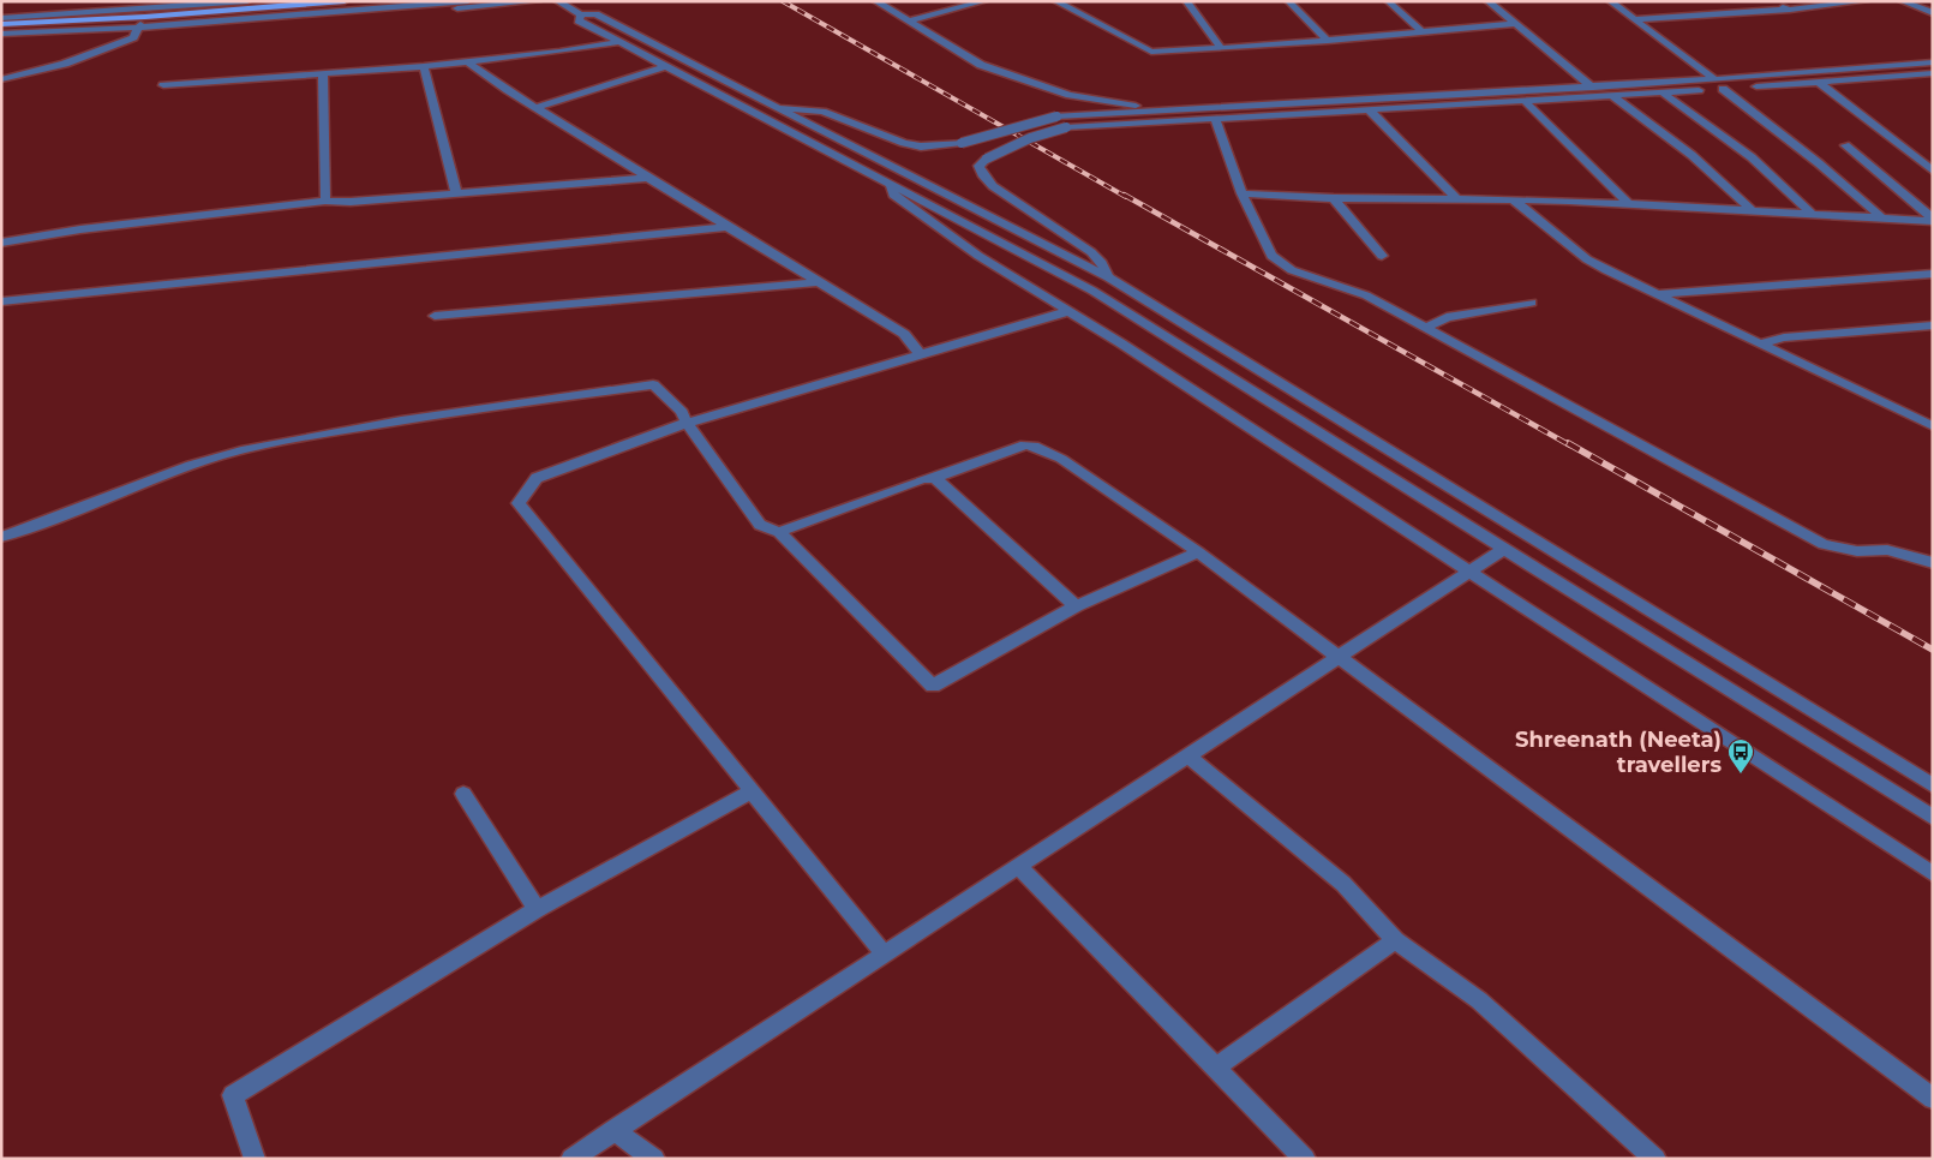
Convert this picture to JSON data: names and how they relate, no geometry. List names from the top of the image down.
{
  "places": {
    "bus stop": ["Shreenath (Neeta) travellers"]
  }
}
